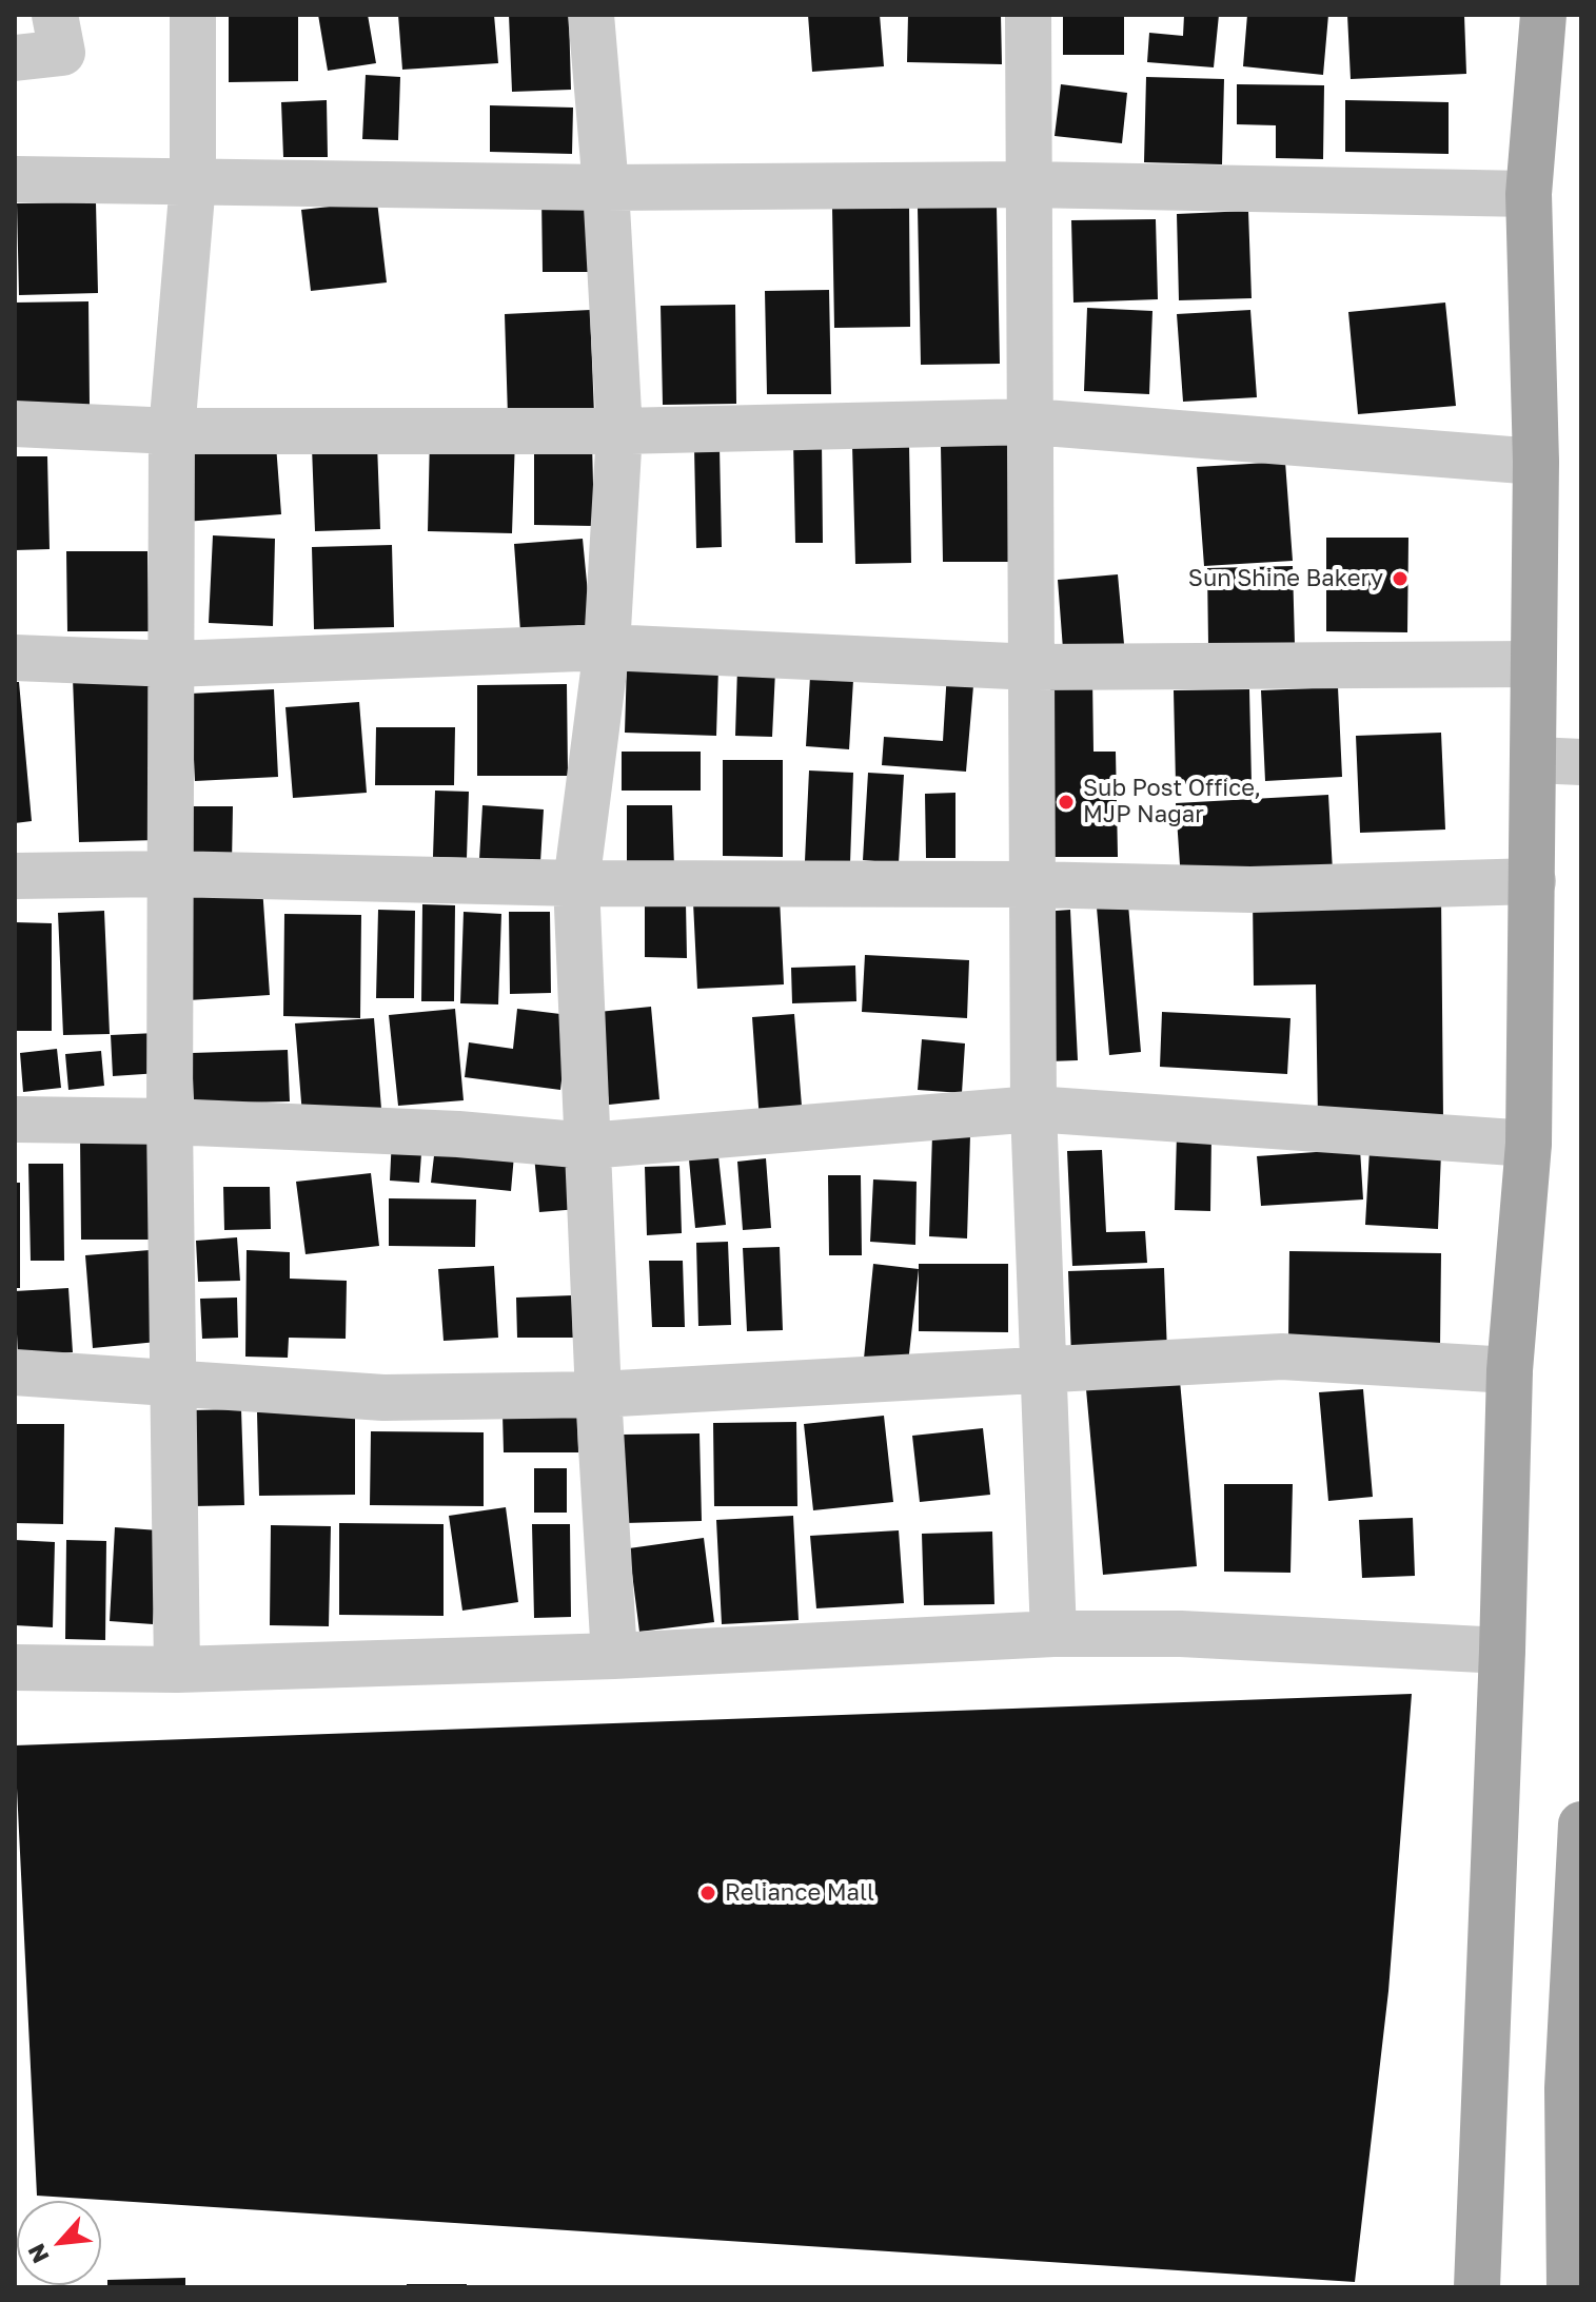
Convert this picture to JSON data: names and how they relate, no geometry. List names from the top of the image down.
{
  "places": ["Sun Shine Bakery", "Sub Post Office, MJP Nagar", "Reliance Mall"],
  "north": "bottom left"
}
